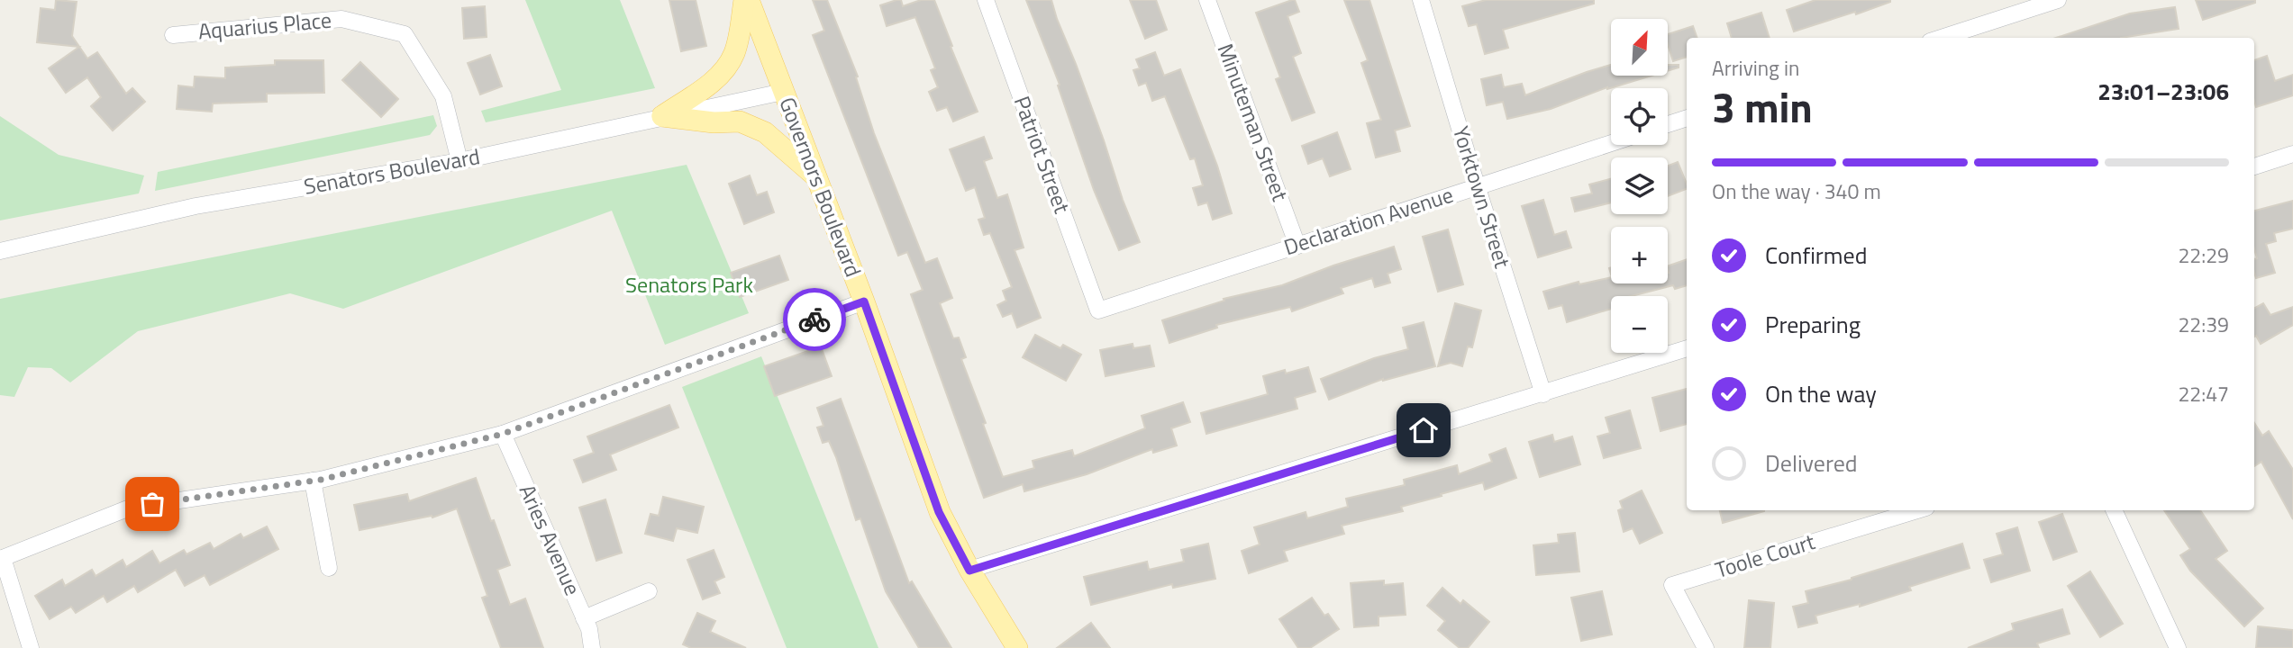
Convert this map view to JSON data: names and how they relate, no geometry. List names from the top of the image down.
{
  "streets": {
    "main road": ["Governors Boulevard"],
    "street": [
      "Aquarius Place",
      "Minuteman Street",
      "Patriot Street",
      "Senators Boulevard",
      "Yorktown Street",
      "Declaration Avenue",
      "Aries Avenue",
      "Toole Court"
    ]
  },
  "crossings": [
    ["Aquarius Place", "Senators Boulevard"],
    ["Minuteman Street", "Declaration Avenue"],
    ["Patriot Street", "Declaration Avenue"],
    ["Senators Boulevard", "Governors Boulevard"],
    ["Yorktown Street", "Declaration Avenue"]
  ],
  "parks": ["Senators Park"],
  "north": "top right",
  "page": {
    "map_buttons": ["+", "−"],
    "heading": ["3 min", "Arriving in", "23:01–23:06"],
    "bar": "On the way · 340 m",
    "list": [
      ["Confirmed", "22:29"],
      ["Preparing", "22:39"],
      ["On the way", "22:47"],
      "Delivered"
    ]
  }
}
